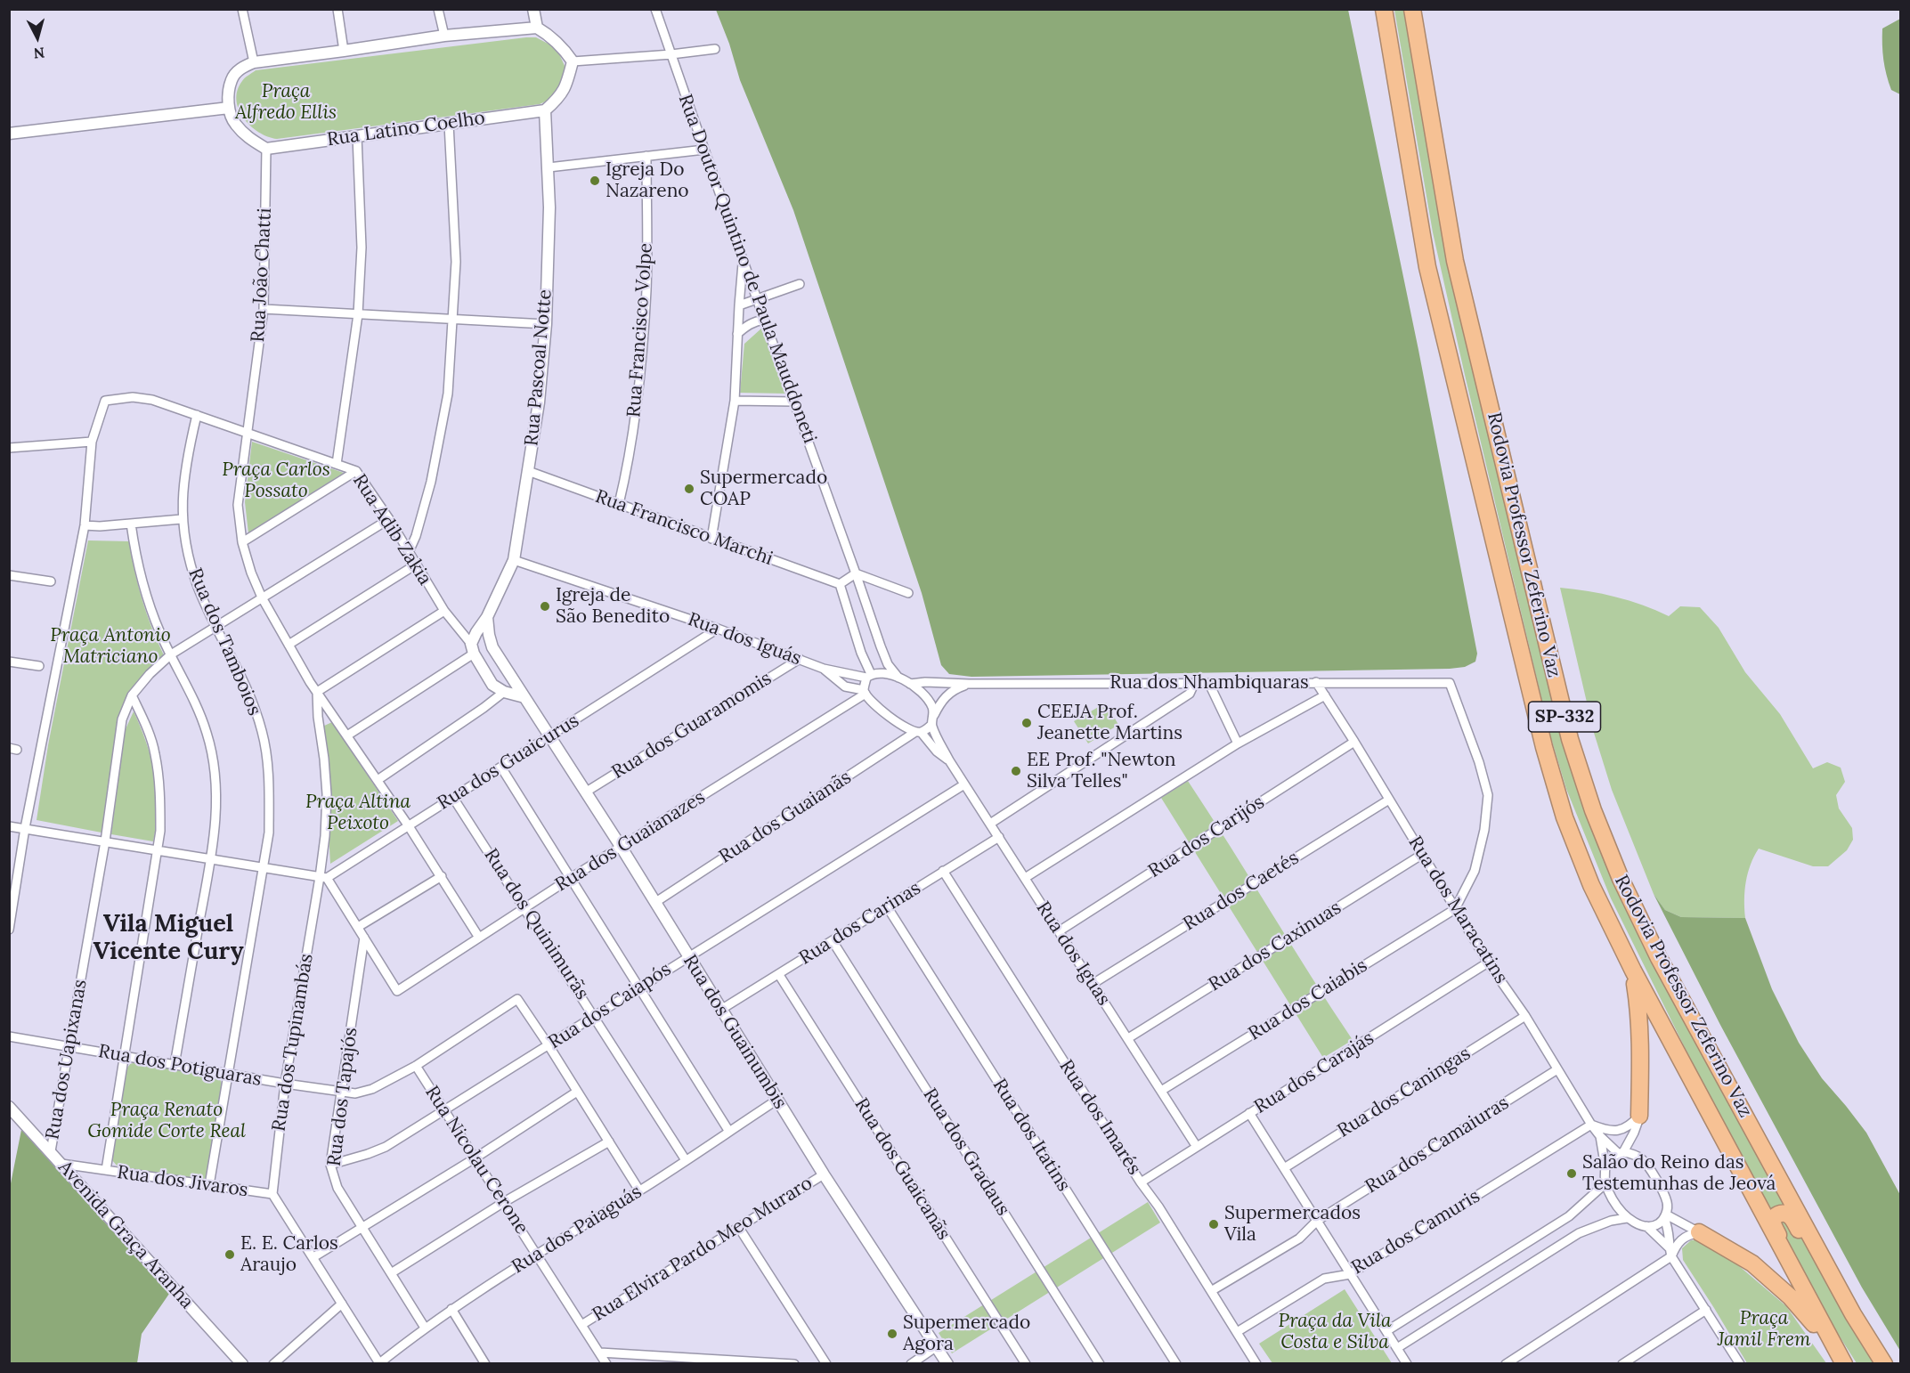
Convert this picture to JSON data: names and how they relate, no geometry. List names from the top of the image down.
{
  "streets": {
    "highway": ["Rodovia Professor Zeferino Vaz", "SP-332"],
    "street": [
      "Rua Latino Coelho",
      "Rua Doutor Quintino de Paula Mauddoneti",
      "Rua João Chatti",
      "Rua Francisco Volpe",
      "Rua Pascoal Notte",
      "Rua Francisco Marchi",
      "Rua Adib Zakia",
      "Rua dos Iguás",
      "Rua dos Tamboios",
      "Rua dos Nhambiquaras",
      "Rua dos Guaramomis",
      "Rua dos Guaicurus",
      "Rua dos Guaianãs",
      "Rua dos Carijós",
      "Rua dos Guaianazes",
      "Rua dos Caetés",
      "Rua dos Maracatins",
      "Rua dos Carinas",
      "Rua dos Quinimurãs",
      "Rua dos Caxinuas",
      "Rua dos Iguas",
      "Rua dos Caiabis",
      "Rua dos Caiapós",
      "Rua dos Guainumbis",
      "Rua dos Tupinambás",
      "Rua dos Uapixanas",
      "Rua dos Potiguaras",
      "Rua dos Carajás",
      "Rua dos Caningas",
      "Rua dos Tapajós",
      "Rua dos Imarés",
      "Rua dos Itatins",
      "Rua dos Camaiuras",
      "Rua dos Gradaus",
      "Rua Nicolau Cerone",
      "Rua dos Guaicanãs",
      "Rua dos Jivaros",
      "Rua dos Paiaguás",
      "Rua dos Camuris",
      "Avenida Graça Aranha",
      "Rua Elvira Pardo Meo Muraro"
    ]
  },
  "crossings": [
    ["Rua Latino Coelho", "Rua João Chatti"],
    ["Rua Latino Coelho", "Rua Pascoal Notte"],
    ["Rua João Chatti", "Rua Adib Zakia"],
    ["Rua João Chatti", "Rua dos Tupinambás"],
    ["Rua Francisco Volpe", "Rua Francisco Marchi"],
    ["Rua Pascoal Notte", "Rua Francisco Marchi"],
    ["Rua Pascoal Notte", "Rua dos Iguás"],
    ["Rua Pascoal Notte", "Rua dos Guainumbis"],
    ["Rua Adib Zakia", "Rua dos Tamboios"],
    ["Rua Adib Zakia", "Rua dos Tupinambás"],
    ["Rua Adib Zakia", "Rua dos Uapixanas"],
    ["Rua dos Iguás", "Rua dos Guaramomis"],
    ["Rua dos Iguás", "Rua dos Guaicurus"],
    ["Rua dos Iguás", "Rua dos Guaianazes"],
    ["Rua dos Iguás", "Rua dos Iguas"],
    ["Rua dos Tamboios", "Rua dos Uapixanas"],
    ["Rua dos Tamboios", "Rua dos Potiguaras"],
    ["Rua dos Tamboios", "Rua dos Jivaros"],
    ["Rua dos Nhambiquaras", "Rua dos Maracatins"],
    ["Rua dos Nhambiquaras", "Rua dos Caiabis"],
    ["Rua dos Guaramomis", "Rua dos Guainumbis"],
    ["Rua dos Guaicurus", "Rua dos Quinimurãs"],
    ["Rua dos Guaicurus", "Rua dos Guainumbis"],
    ["Rua dos Guaicurus", "Rua dos Tupinambás"],
    ["Rua dos Guaianãs", "Rua dos Iguas"],
    ["Rua dos Guaianãs", "Rua dos Guainumbis"],
    ["Rua dos Carijós", "Rua dos Maracatins"],
    ["Rua dos Carijós", "Rua dos Iguas"],
    ["Rua dos Guaianazes", "Rua dos Quinimurãs"],
    ["Rua dos Guaianazes", "Rua dos Iguas"],
    ["Rua dos Guaianazes", "Rua dos Guainumbis"],
    ["Rua dos Guaianazes", "Rua dos Tupinambás"],
    ["Rua dos Guaianazes", "Rua dos Tapajós"],
    ["Rua dos Caetés", "Rua dos Maracatins"],
    ["Rua dos Caetés", "Rua dos Iguas"],
    ["Rua dos Maracatins", "Rua dos Caxinuas"],
    ["Rua dos Maracatins", "Rua dos Caiabis"],
    ["Rua dos Maracatins", "Rua dos Carajás"],
    ["Rua dos Maracatins", "Rua dos Caningas"],
    ["Rua dos Maracatins", "Rua dos Camaiuras"],
    ["Rua dos Maracatins", "Rua dos Camuris"],
    ["Rua dos Carinas", "Rua dos Iguas"],
    ["Rua dos Carinas", "Rua dos Guainumbis"],
    ["Rua dos Carinas", "Rua dos Imarés"],
    ["Rua dos Carinas", "Rua dos Itatins"],
    ["Rua dos Carinas", "Rua dos Gradaus"],
    ["Rua dos Carinas", "Rua dos Guaicanãs"],
    ["Rua dos Quinimurãs", "Rua dos Caiapós"],
    ["Rua dos Quinimurãs", "Rua dos Paiaguás"],
    ["Rua dos Caxinuas", "Rua dos Iguas"],
    ["Rua dos Iguas", "Rua dos Caiabis"],
    ["Rua dos Iguas", "Rua dos Caiapós"],
    ["Rua dos Iguas", "Rua dos Carajás"],
    ["Rua dos Caiapós", "Rua dos Guainumbis"],
    ["Rua dos Caiapós", "Rua dos Potiguaras"],
    ["Rua dos Caiapós", "Rua dos Tapajós"],
    ["Rua dos Caiapós", "Rua Nicolau Cerone"],
    ["Rua dos Guainumbis", "Rua dos Paiaguás"],
    ["Rua dos Guainumbis", "Rua Elvira Pardo Meo Muraro"],
    ["Rua dos Tupinambás", "Rua dos Uapixanas"],
    ["Rua dos Tupinambás", "Rua dos Potiguaras"],
    ["Rua dos Tupinambás", "Rua dos Jivaros"],
    ["Rua dos Uapixanas", "Rua dos Potiguaras"],
    ["Rua dos Uapixanas", "Avenida Graça Aranha"],
    ["Rua dos Potiguaras", "Rua dos Tapajós"],
    ["Rua dos Potiguaras", "Rua Nicolau Cerone"],
    ["Rua dos Carajás", "Rua dos Imarés"],
    ["Rua dos Tapajós", "Rua dos Paiaguás"],
    ["Rua dos Imarés", "Rua dos Camaiuras"],
    ["Rua dos Imarés", "Rua dos Camuris"],
    ["Rua Nicolau Cerone", "Rua dos Paiaguás"],
    ["Rua Nicolau Cerone", "Rua Elvira Pardo Meo Muraro"],
    ["Rua dos Jivaros", "Avenida Graça Aranha"]
  ],
  "districts": ["Vila Miguel Vicente Cury"],
  "parks": [
    "Praça Alfredo Ellis",
    "Praça Carlos Possato",
    "Praça Antonio Matriciano",
    "Praça Altina Peixoto",
    "Praça Renato Gomide Corte Real",
    "Praça Jamil Frem",
    "Praça da Vila Costa e Silva"
  ],
  "places": [
    "Igreja Do Nazareno",
    "Supermercado COAP",
    "Igreja de São Benedito",
    "CEEJA Prof. Jeanette Martins",
    "EE Prof. \"Newton Silva Telles\"",
    "Salão do Reino das Testemunhas de Jeová",
    "Supermercados Vila",
    "E. E. Carlos Araujo",
    "Supermercado Agora"
  ],
  "north": "bottom"
}
